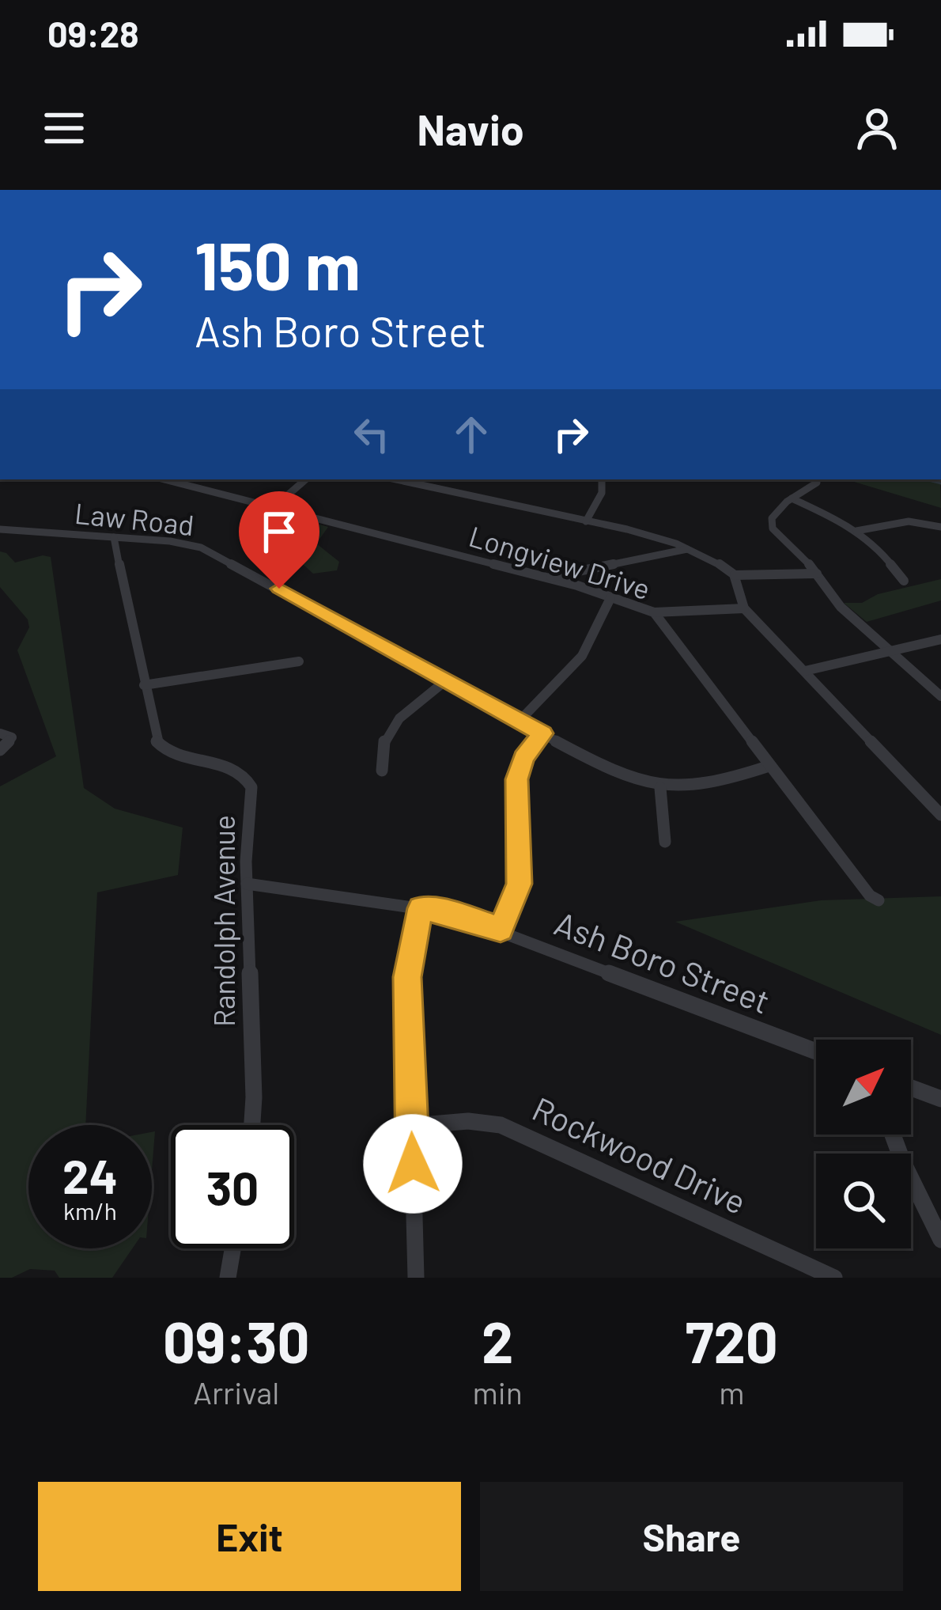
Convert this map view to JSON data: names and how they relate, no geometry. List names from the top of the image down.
{
  "streets": {
    "street": [
      "Law Road",
      "Longview Drive",
      "Randolph Avenue",
      "Ash Boro Street",
      "Rockwood Drive"
    ]
  },
  "crossings": [
    ["Law Road", "Longview Drive"],
    ["Law Road", "Randolph Avenue"],
    ["Randolph Avenue", "Ash Boro Street"]
  ],
  "north": "top right",
  "page": {
    "status": "09:28",
    "header": "Navio",
    "turn": ["150 m", "Ash Boro Street"],
    "speed": "24 km/h",
    "limit": "30",
    "eta": [
      "09:30",
      "Arrival",
      "2",
      "min",
      "720",
      "m"
    ],
    "buttons": ["Exit", "Share"]
  }
}
